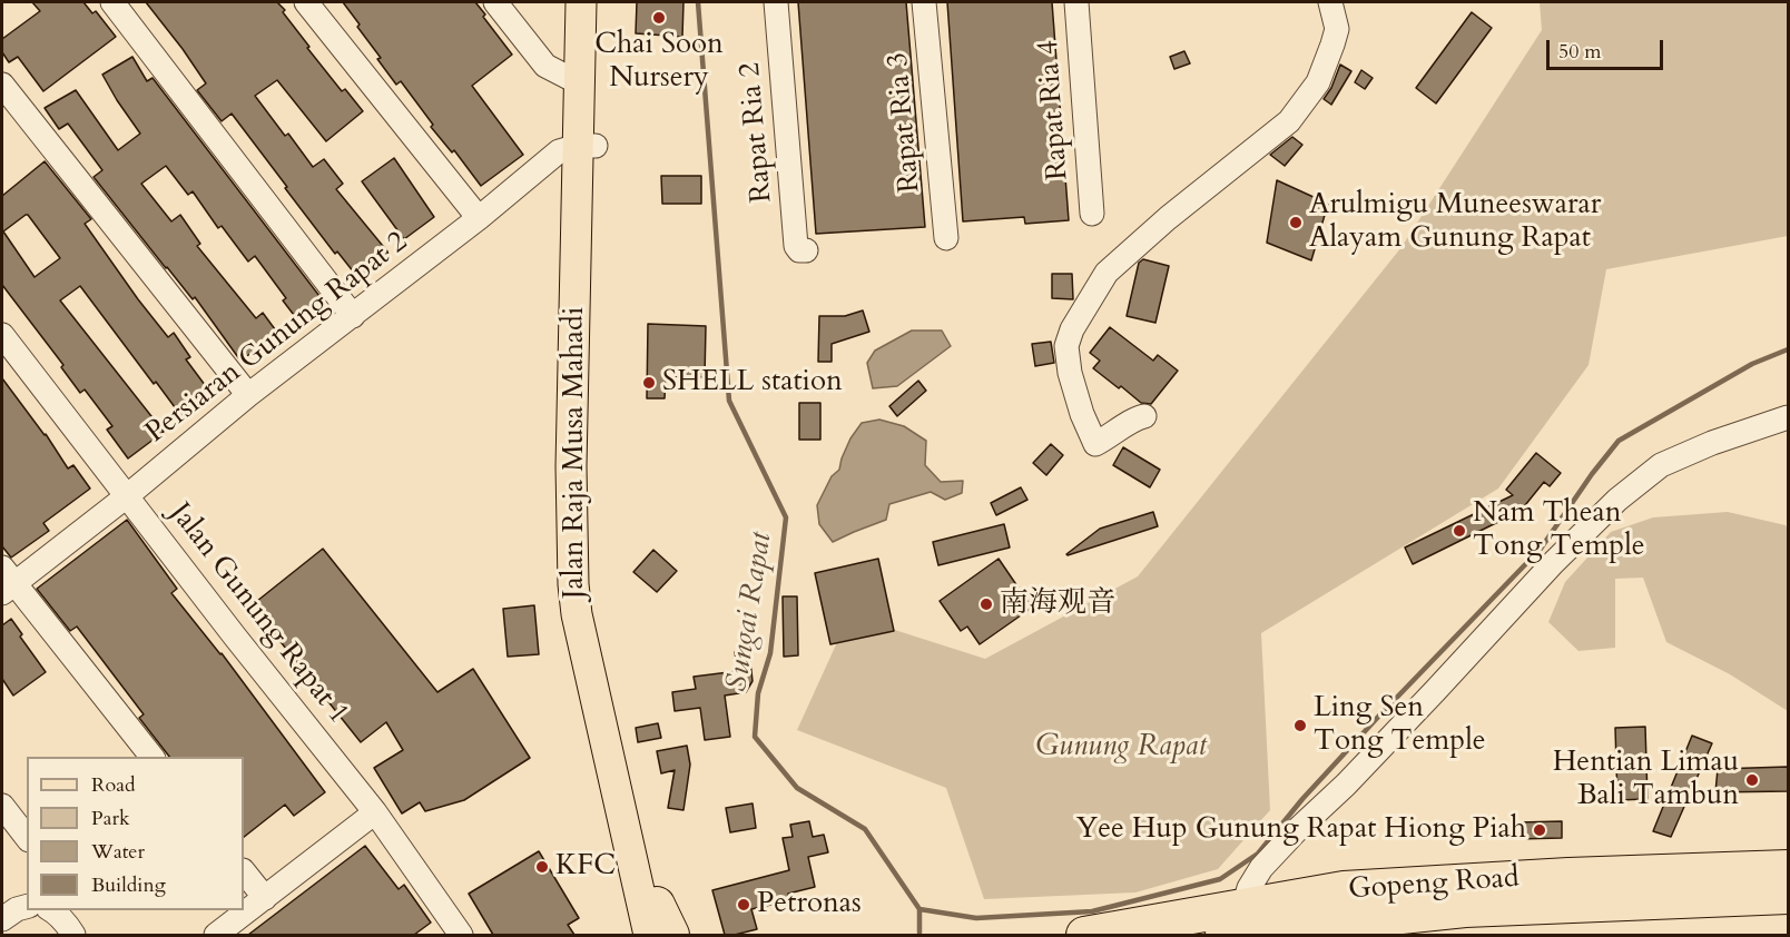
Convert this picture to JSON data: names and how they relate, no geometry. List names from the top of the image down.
{
  "streets": {
    "highway": ["Gopeng Road"],
    "main road": ["Jalan Raja Musa Mahadi"],
    "street": [
      "Rapat Ria 4",
      "Rapat Ria 3",
      "Rapat Ria 2",
      "Persiaran Gunung Rapat 2",
      "Jalan Gunung Rapat 1"
    ]
  },
  "crossings": [
    ["Persiaran Gunung Rapat 2", "Jalan Raja Musa Mahadi"],
    ["Persiaran Gunung Rapat 2", "Jalan Gunung Rapat 1"]
  ],
  "water": ["Sungai Rapat"],
  "parks": ["Gunung Rapat"],
  "places": [
    "Chai Soon Nursery",
    "Arulmigu Muneeswarar Alayam Gunung Rapat",
    "SHELL station",
    "Nam Thean Tong Temple",
    "南海观音",
    "Ling Sen Tong Temple",
    "Hentian Limau Bali Tambun",
    "Yee Hup Gunung Rapat Hiong Piah",
    "KFC",
    "Petronas"
  ],
  "legend": [
    "Road",
    "Park",
    "Water",
    "Building"
  ],
  "scale_bar": "50 m"
}
